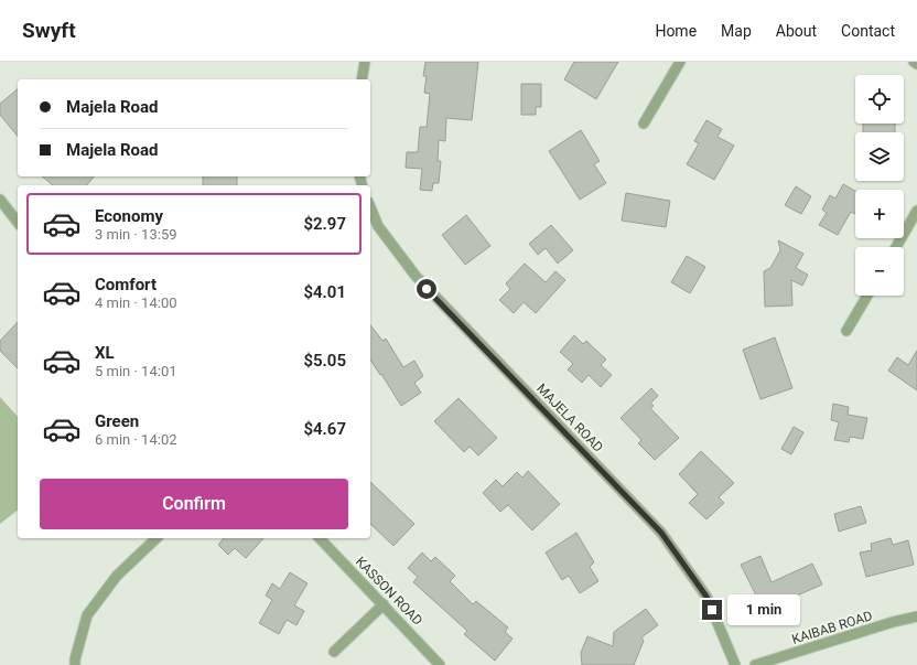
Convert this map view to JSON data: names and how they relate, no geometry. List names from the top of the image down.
{
  "streets": {
    "street": ["MAJELA ROAD", "KASSON ROAD", "KAIBAB ROAD"]
  },
  "page": {
    "header": "Swyft",
    "nav": [
      "Home",
      "Map",
      "About",
      "Contact"
    ],
    "map_buttons": ["+", "−"],
    "banner": ["Majela Road", "Majela Road"],
    "list": [
      {
        "name": "Economy",
        "note": "3 min · 13:59",
        "value": "$2.97"
      },
      {
        "name": "Comfort",
        "note": "4 min · 14:00",
        "value": "$4.01"
      },
      {
        "name": "XL",
        "note": "5 min · 14:01",
        "value": "$5.05"
      },
      {
        "name": "Green",
        "note": "6 min · 14:02",
        "value": "$4.67"
      }
    ],
    "buttons": "Confirm",
    "bubble": "1 min"
  }
}
